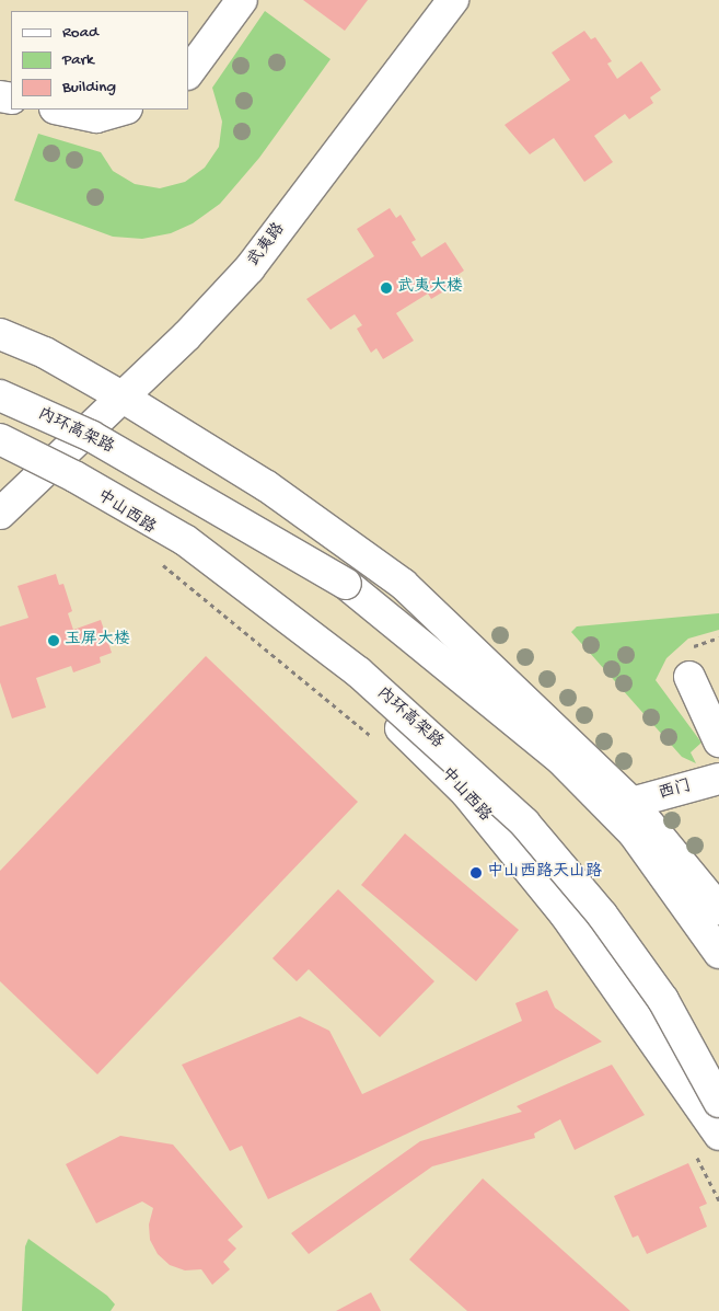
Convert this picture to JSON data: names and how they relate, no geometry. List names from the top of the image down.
{
  "streets": {
    "main road": [
      "武夷路",
      "内环高架路",
      "中山西路",
      "西门"
    ]
  },
  "crossings": [
    ["武夷路", "中山西路"],
    ["内环高架路", "中山西路"]
  ],
  "places": ["武夷大楼", "玉屏大楼", "中山西路天山路"],
  "legend": ["Road", "Park", "Building"]
}
